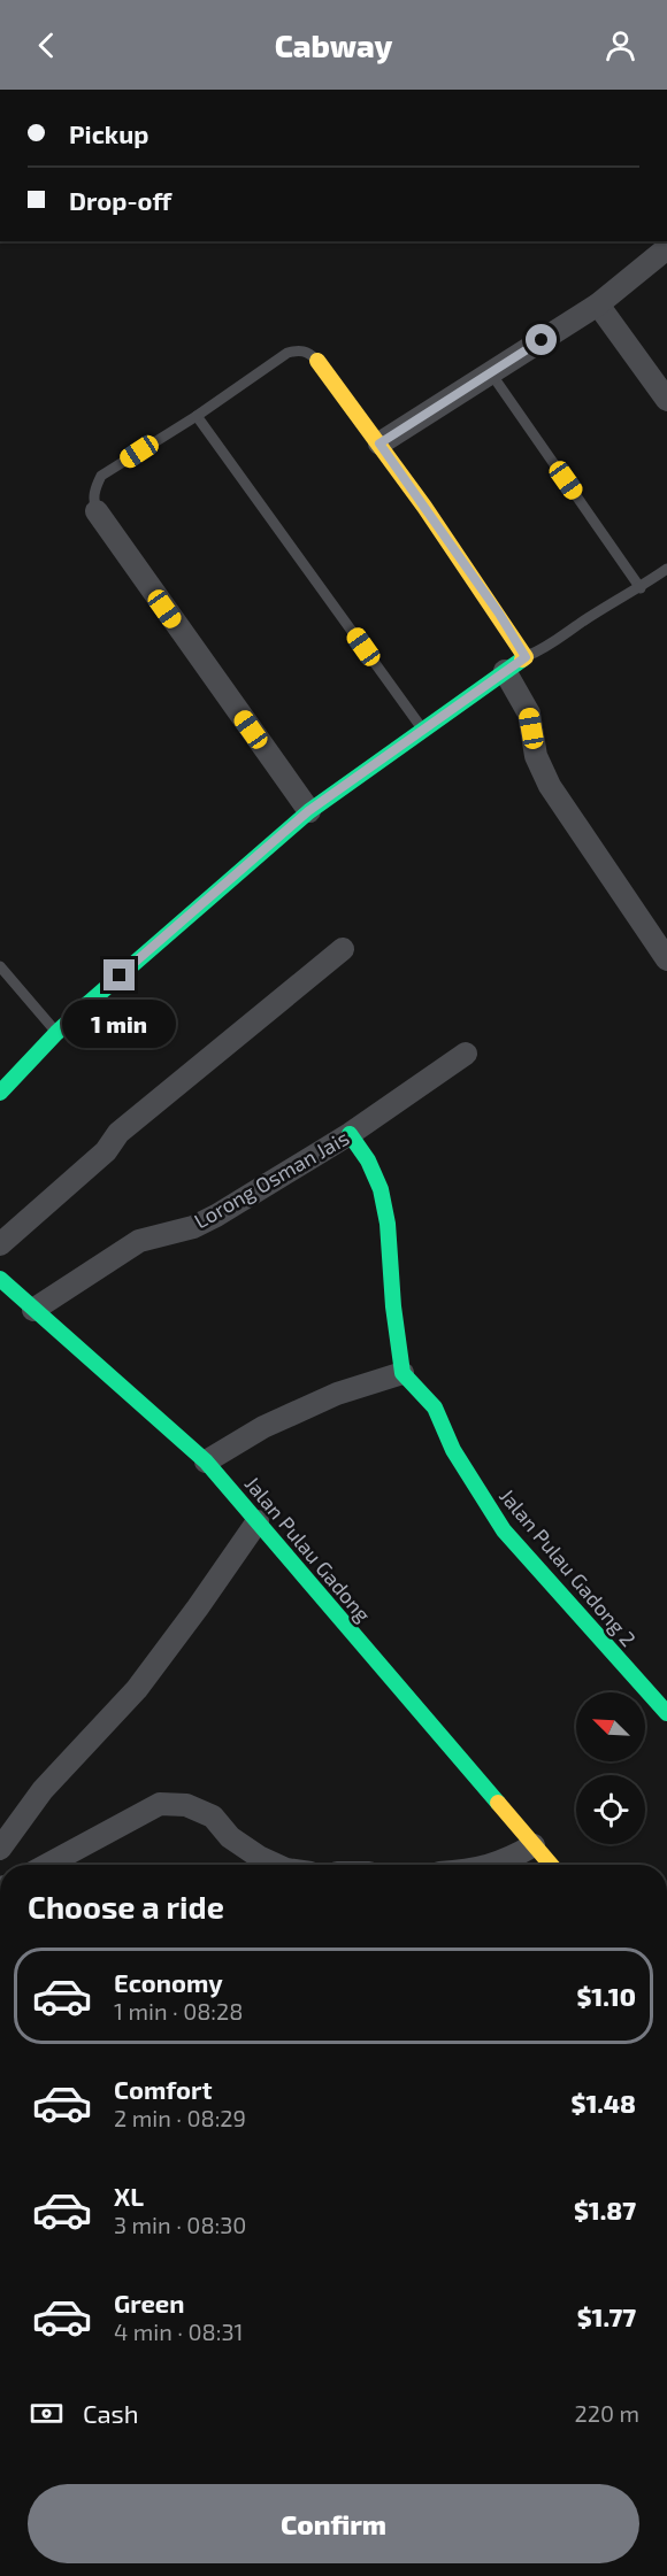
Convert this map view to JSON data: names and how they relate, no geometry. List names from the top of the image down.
{
  "streets": {
    "street": ["Lorong Osman Jais", "Jalan Pulau Gadong", "Jalan Pulau Gadong 2"]
  },
  "crossings": [
    ["Lorong Osman Jais", "Jalan Pulau Gadong"]
  ],
  "north": "top left",
  "page": {
    "header": "Cabway",
    "banner": ["Pickup", "Drop-off"],
    "bubble": "1 min",
    "heading": "Choose a ride",
    "list": [
      {
        "name": "Economy",
        "note": "1 min · 08:28",
        "value": "$1.10"
      },
      {
        "name": "Comfort",
        "note": "2 min · 08:29",
        "value": "$1.48"
      },
      {
        "name": "XL",
        "note": "3 min · 08:30",
        "value": "$1.87"
      },
      {
        "name": "Green",
        "note": "4 min · 08:31",
        "value": "$1.77"
      }
    ],
    "pay": ["Cash", "220 m"],
    "buttons": "Confirm"
  }
}
